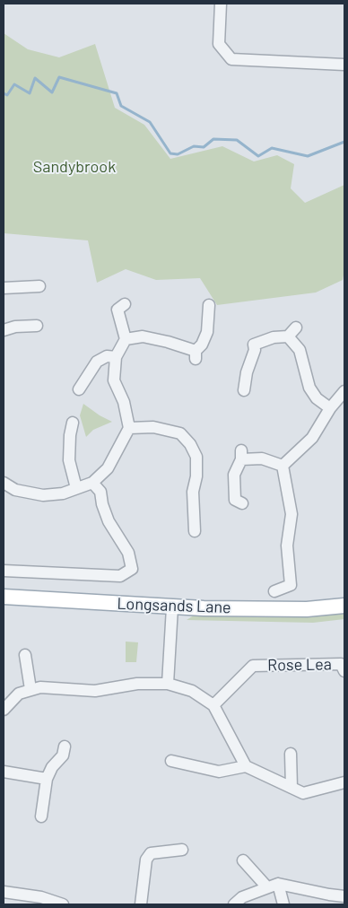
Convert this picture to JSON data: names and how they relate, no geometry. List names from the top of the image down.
{
  "streets": {
    "main road": ["Longsands Lane"],
    "street": ["Rose Lea"]
  },
  "parks": ["Sandybrook"]
}
